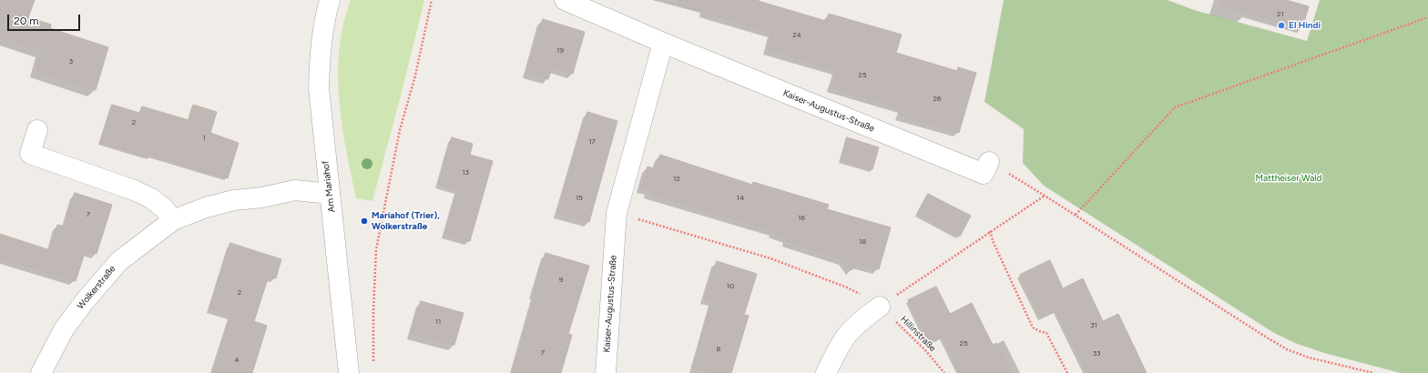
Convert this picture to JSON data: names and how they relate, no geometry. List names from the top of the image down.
{
  "streets": {
    "street": ["Kaiser-Augustus-Straße", "Am Mariahof", "Wolkerstraße"],
    "path": ["Hillinstraße"]
  },
  "crossings": [
    ["Am Mariahof", "Wolkerstraße"]
  ],
  "parks": ["Mattheiser Wald"],
  "places": ["El Hindi", "Mariahof (Trier), Wolkerstraße"],
  "house_numbers": [
    "21",
    "24",
    "19",
    "3",
    "25",
    "26",
    "2",
    "1",
    "17",
    "13",
    "12",
    "15",
    "14",
    "7",
    "16",
    "18",
    "9",
    "10",
    "2",
    "11",
    "31",
    "25",
    "8",
    "7",
    "33",
    "4"
  ],
  "scale_bar": "20 m"
}
